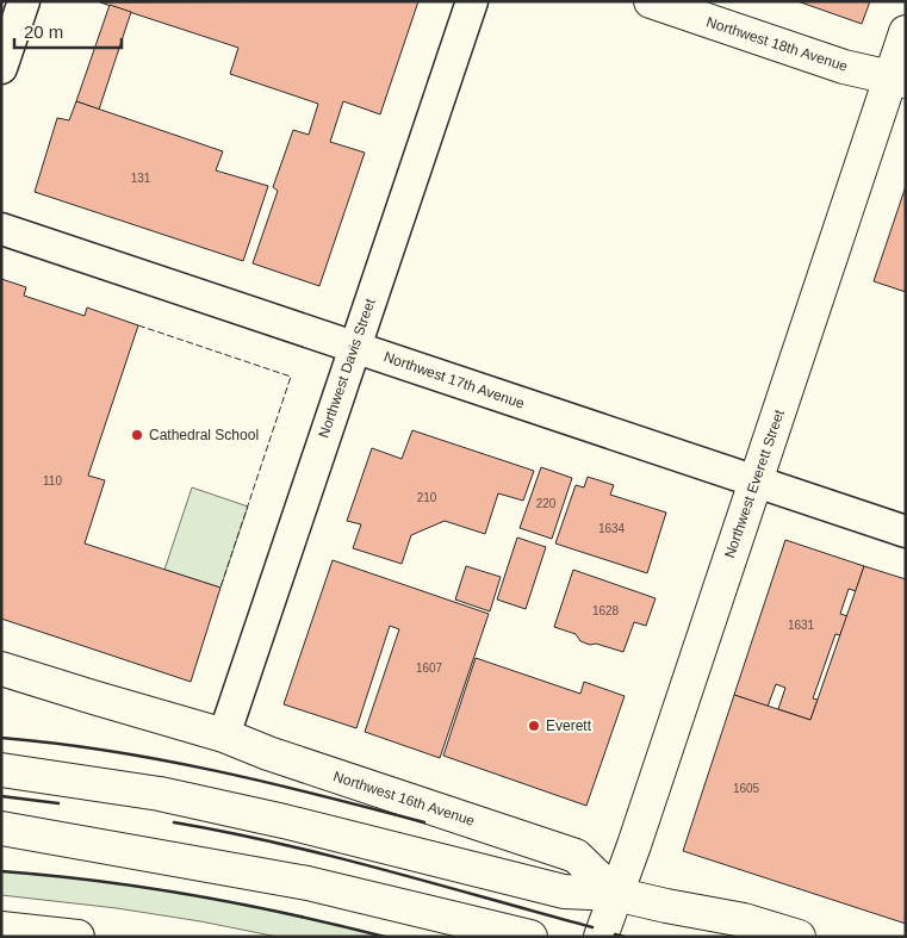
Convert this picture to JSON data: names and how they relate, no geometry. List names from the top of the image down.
{
  "streets": {
    "main road": ["Northwest 18th Avenue", "Northwest Everett Street", "Northwest 16th Avenue"],
    "street": ["Northwest Davis Street", "Northwest 17th Avenue"]
  },
  "crossings": [
    ["Northwest 18th Avenue", "Northwest Everett Street"],
    ["Northwest Davis Street", "Northwest 17th Avenue"],
    ["Northwest Davis Street", "Northwest 16th Avenue"],
    ["Northwest 17th Avenue", "Northwest Everett Street"],
    ["Northwest Everett Street", "Northwest 16th Avenue"]
  ],
  "places": ["Cathedral School", "Everett"],
  "house_numbers": [
    "131",
    "110",
    "210",
    "220",
    "1634",
    "1628",
    "1631",
    "1607",
    "1605"
  ],
  "scale_bar": "20 m"
}
